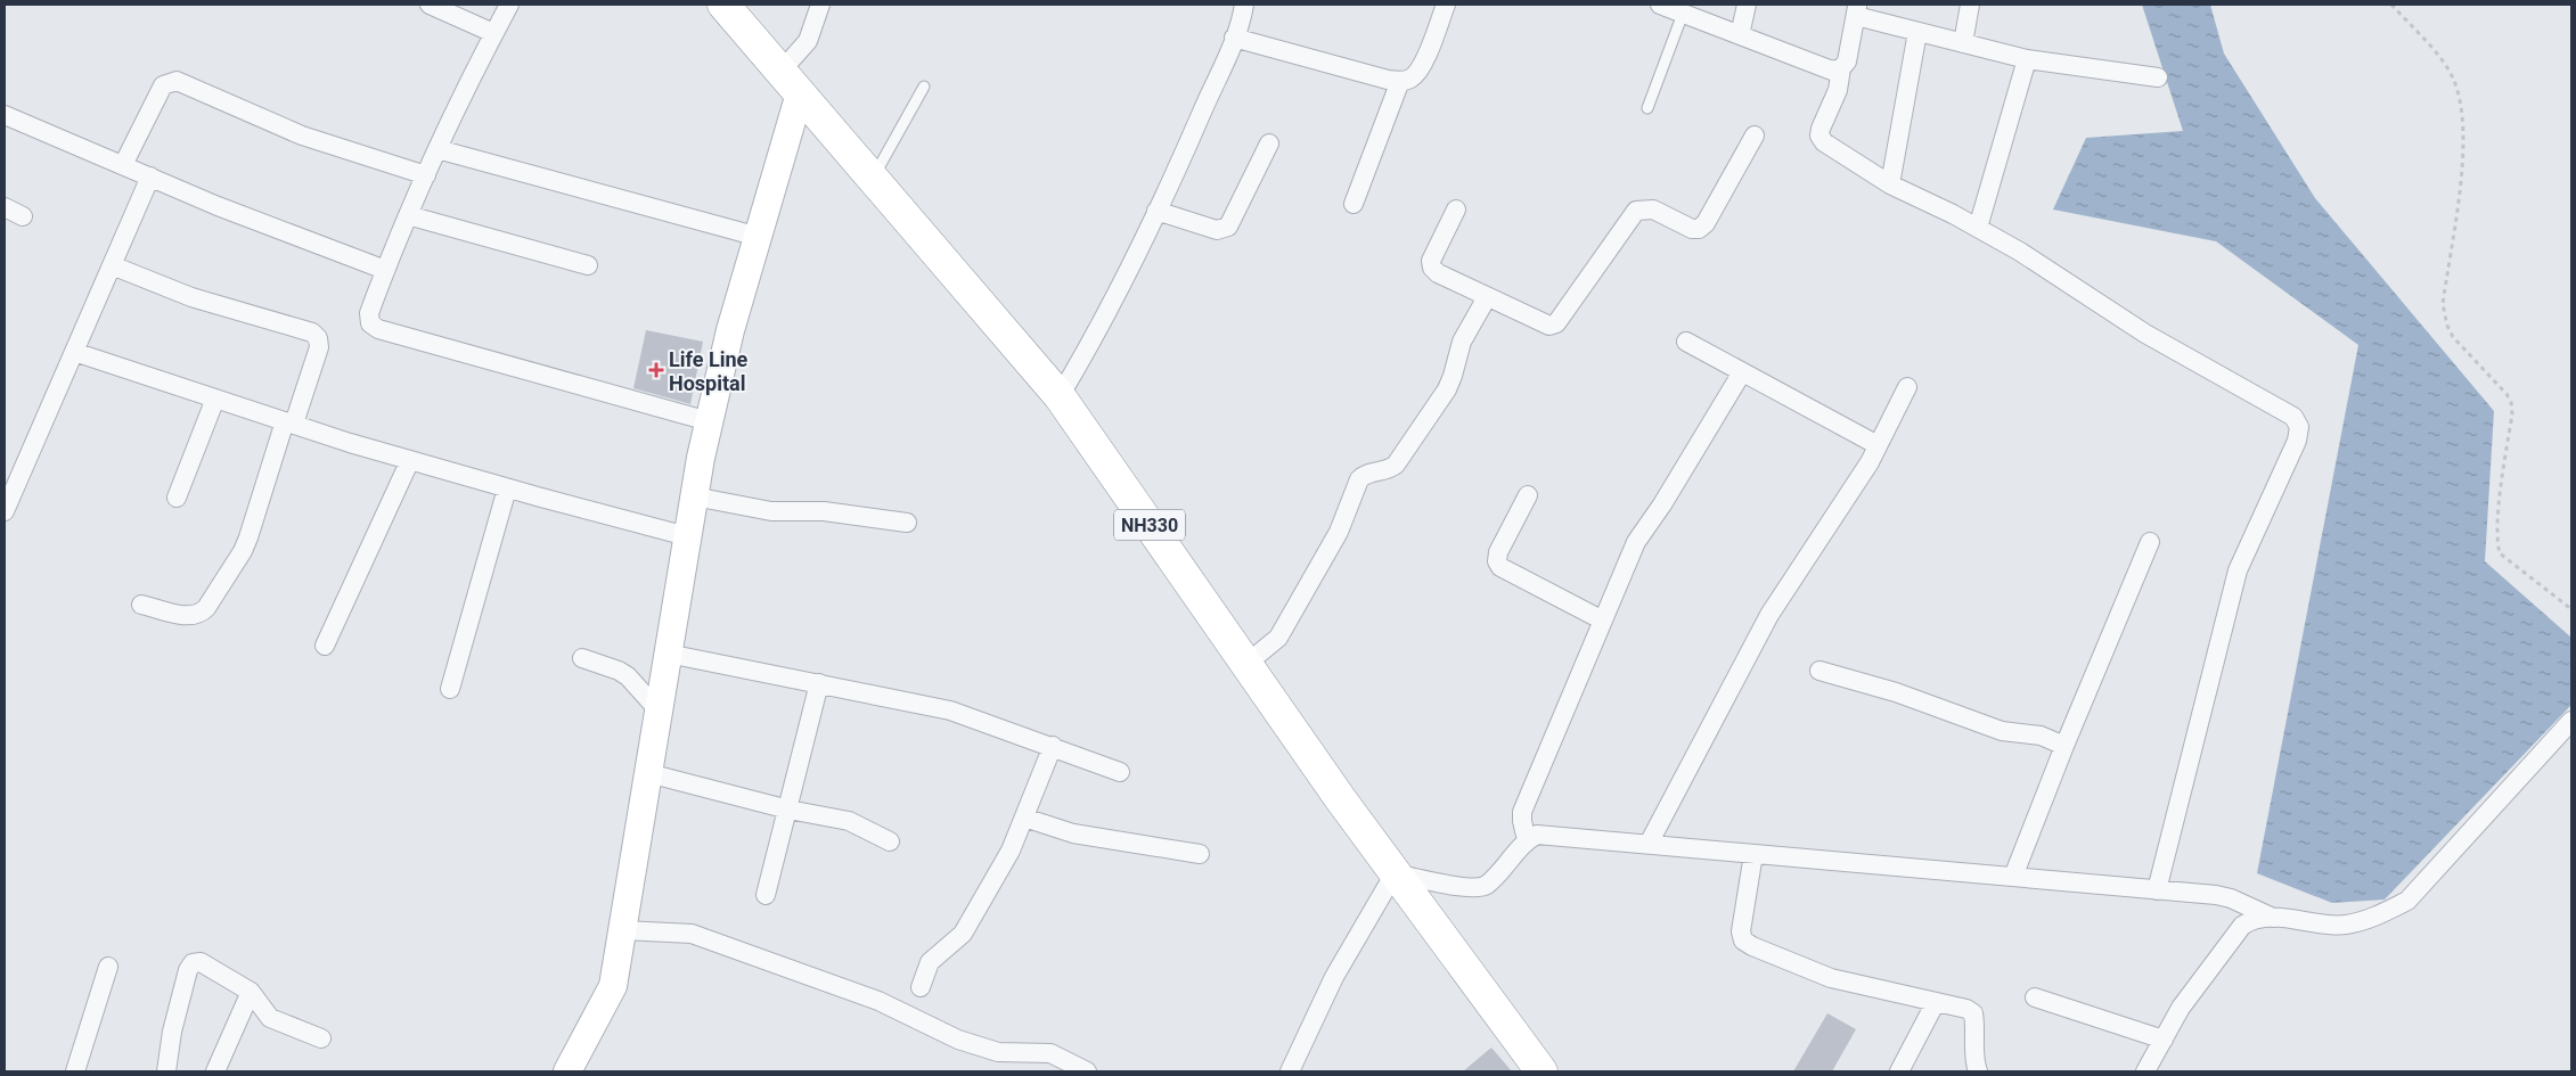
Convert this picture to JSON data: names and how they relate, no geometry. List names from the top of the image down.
{
  "streets": {
    "highway": ["NH330"]
  },
  "places": {
    "health": ["Life Line Hospital"]
  }
}
